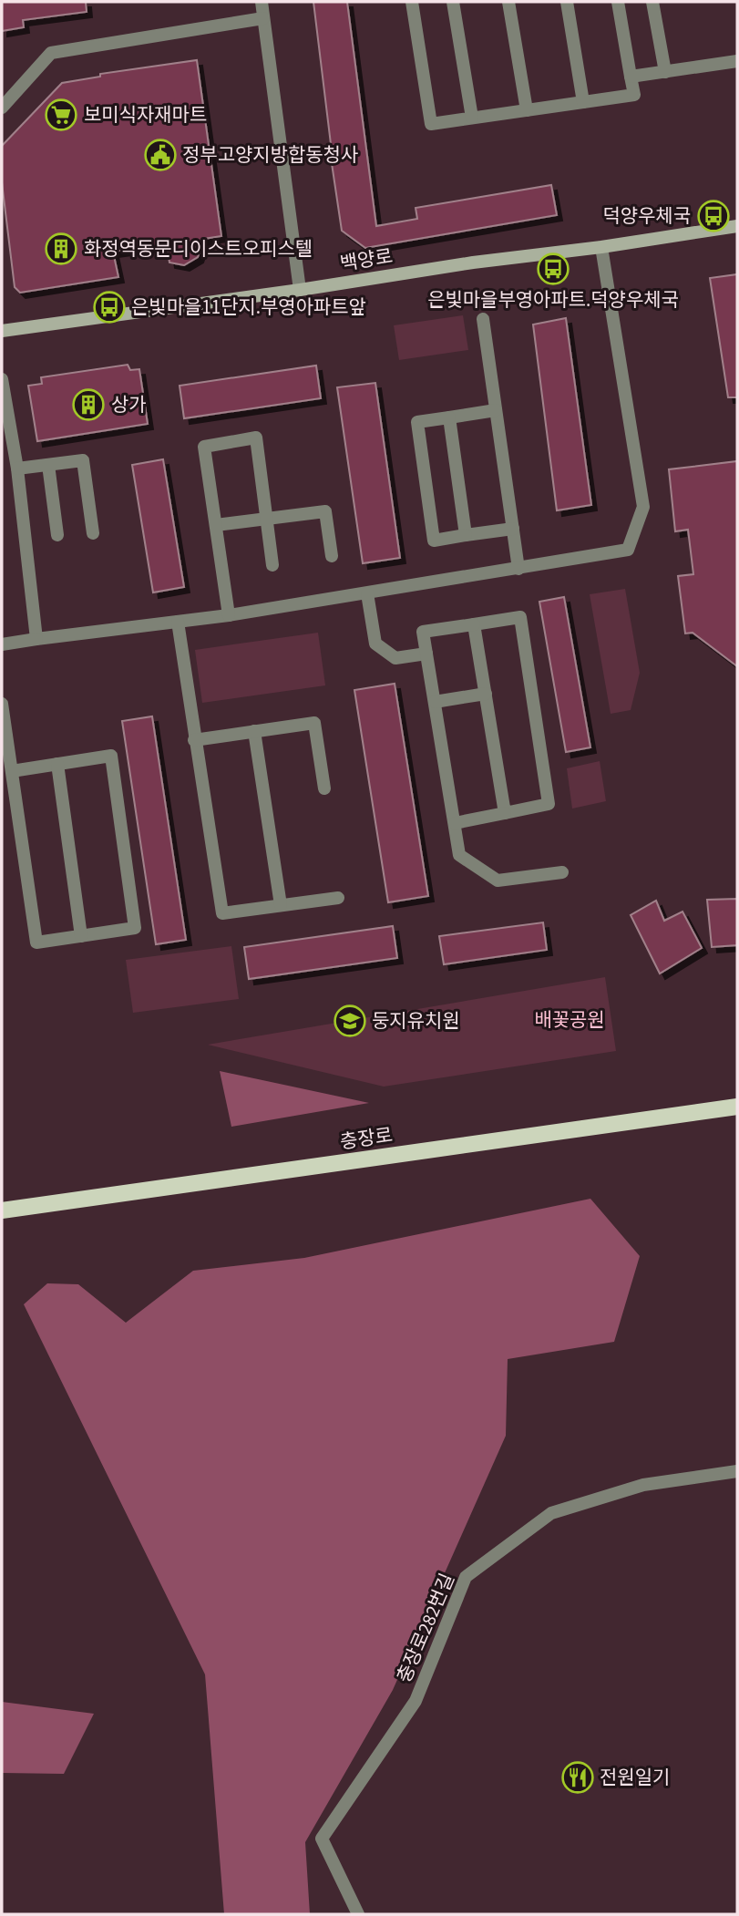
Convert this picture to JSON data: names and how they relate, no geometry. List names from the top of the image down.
{
  "streets": {
    "main road": ["충장로"],
    "street": ["백양로", "충장로282번길"]
  },
  "parks": ["배꽃공원"],
  "places": {
    "supermarket": ["보미식자재마트"],
    "public building": ["정부고양지방합동청사"],
    "bus stop": ["덕양우체국", "은빛마을부영아파트.덕양우체국", "은빛마을11단지.부영아파트앞"],
    "building": ["화정역동문디이스트오피스텔", "상가"],
    "school or university": ["둥지유치원"],
    "restaurant": ["전원일기"]
  }
}
